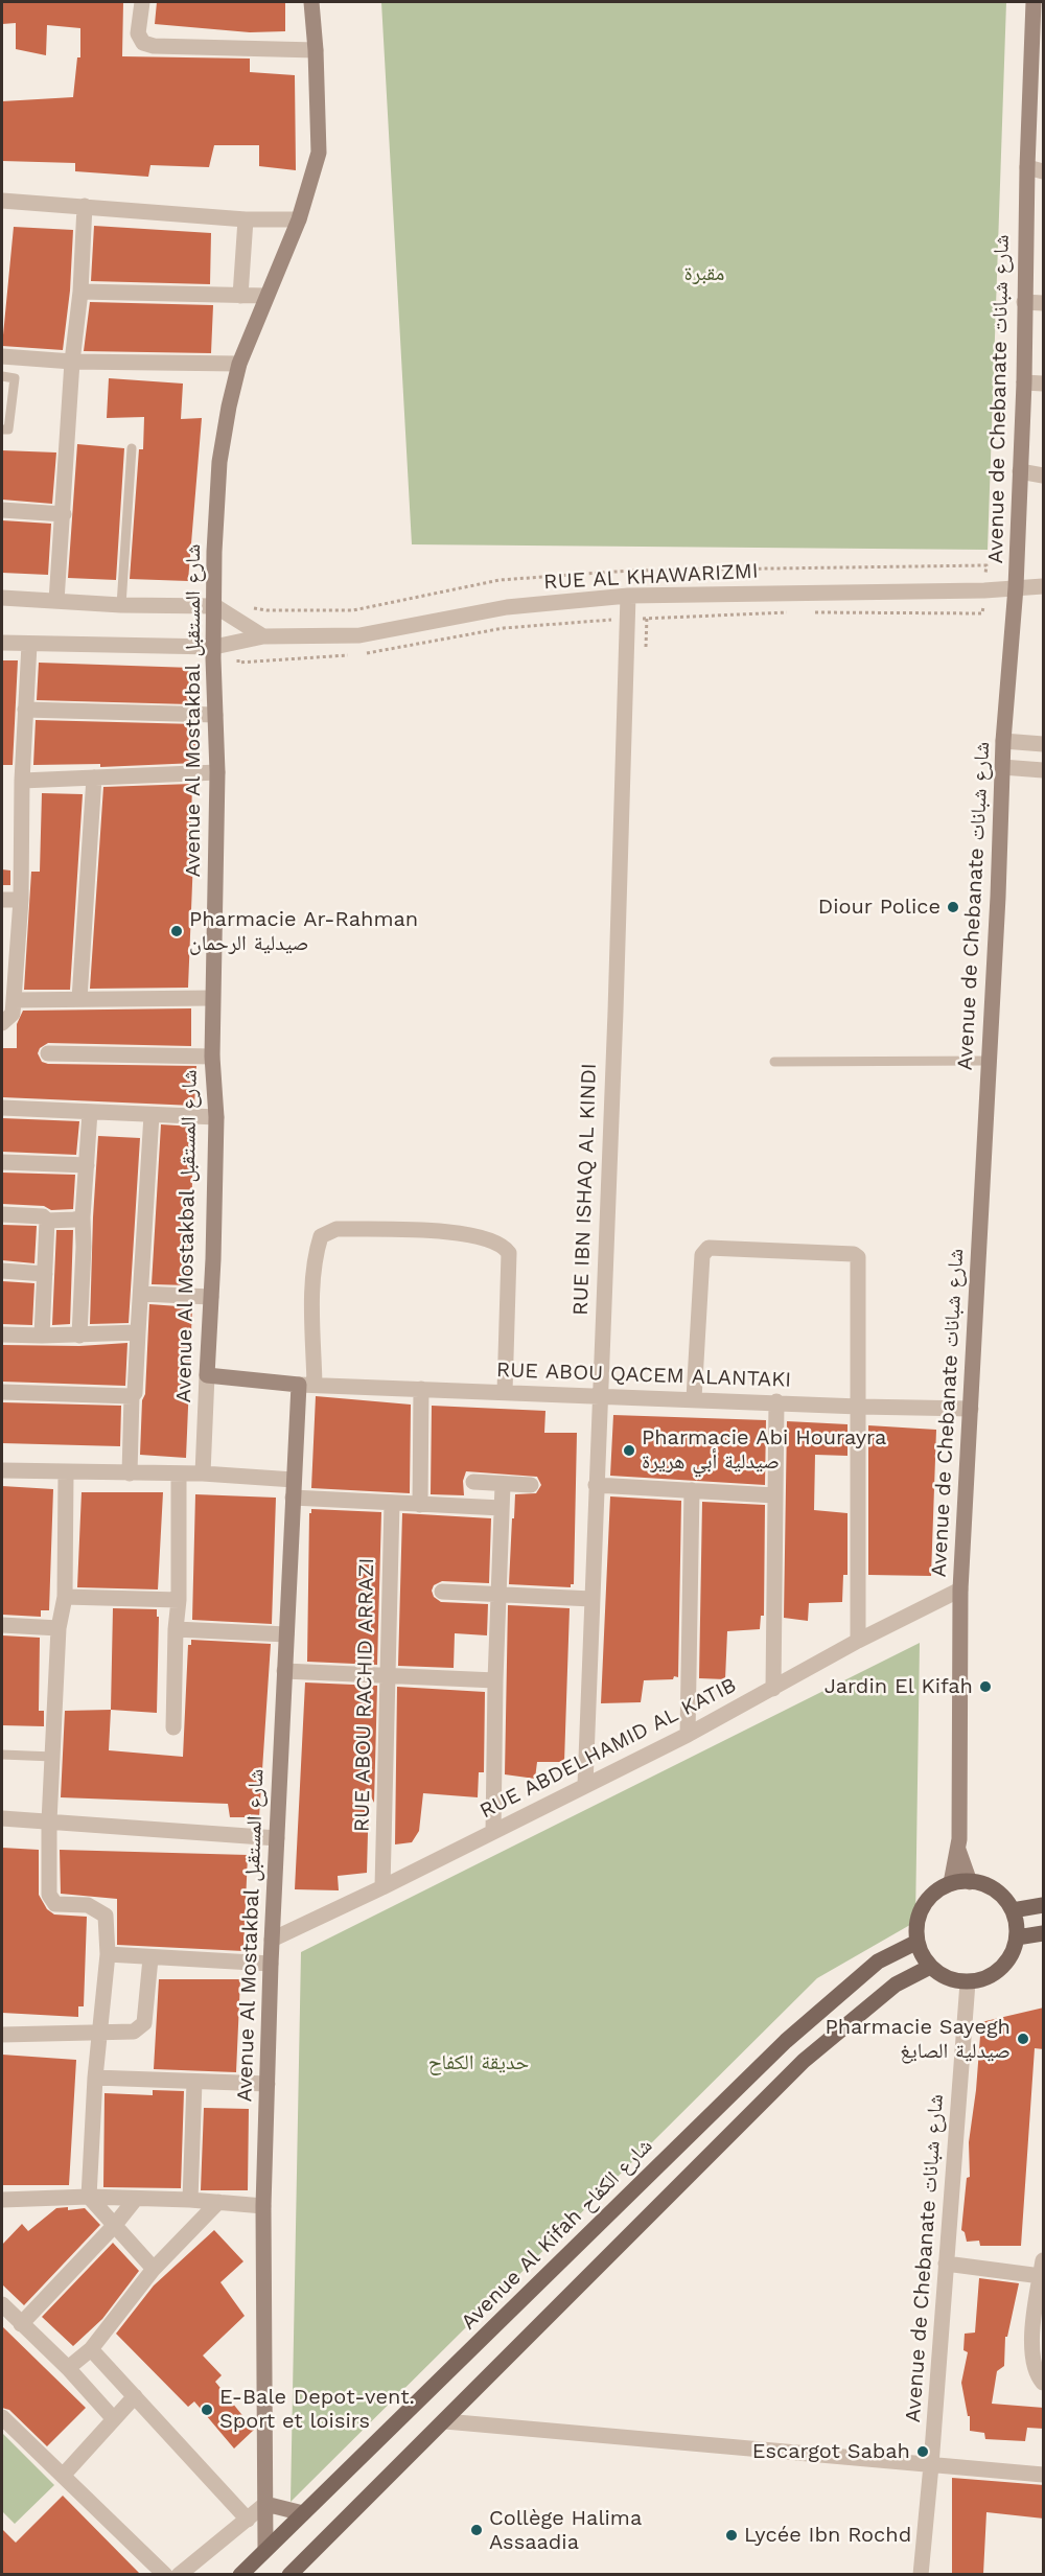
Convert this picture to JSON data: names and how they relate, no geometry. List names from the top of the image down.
{
  "streets": {
    "main road": ["Avenue Al Kifah شارع الكفاح"],
    "street": [
      "Avenue de Chebanate شارع شبانات",
      "RUE AL KHAWARIZMI",
      "Avenue Al Mostakbal شارع المستقبل",
      "RUE IBN ISHAQ AL KINDI",
      "RUE ABOU QACEM ALANTAKI",
      "RUE ABOU RACHID ARRAZI",
      "RUE ABDELHAMID AL KATIB"
    ]
  },
  "crossings": [
    ["Avenue de Chebanate شارع شبانات", "RUE AL KHAWARIZMI"],
    ["Avenue de Chebanate شارع شبانات", "RUE ABOU QACEM ALANTAKI"],
    ["Avenue de Chebanate شارع شبانات", "RUE ABDELHAMID AL KATIB"],
    ["Avenue de Chebanate شارع شبانات", "Avenue Al Kifah شارع الكفاح"],
    ["RUE AL KHAWARIZMI", "Avenue Al Mostakbal شارع المستقبل"],
    ["RUE AL KHAWARIZMI", "RUE IBN ISHAQ AL KINDI"],
    ["Avenue Al Mostakbal شارع المستقبل", "RUE ABOU QACEM ALANTAKI"],
    ["Avenue Al Mostakbal شارع المستقبل", "RUE ABDELHAMID AL KATIB"],
    ["Avenue Al Mostakbal شارع المستقبل", "Avenue Al Kifah شارع الكفاح"],
    ["RUE IBN ISHAQ AL KINDI", "RUE ABOU QACEM ALANTAKI"],
    ["RUE IBN ISHAQ AL KINDI", "RUE ABDELHAMID AL KATIB"],
    ["RUE ABOU RACHID ARRAZI", "RUE ABDELHAMID AL KATIB"]
  ],
  "parks": ["مقبرة", "حديقة الكفاح"],
  "places": [
    "Diour Police",
    "Pharmacie Ar-Rahman صيدلية الرحمان",
    "Pharmacie Abi Hourayra صيدلية أبي هريرة",
    "Jardin El Kifah",
    "Pharmacie Sayegh صيدلية الصايغ",
    "E-Bale Depot-vent. Sport et loisirs",
    "Escargot Sabah",
    "Collège Halima Assaadia",
    "Lycée Ibn Rochd"
  ]
}
